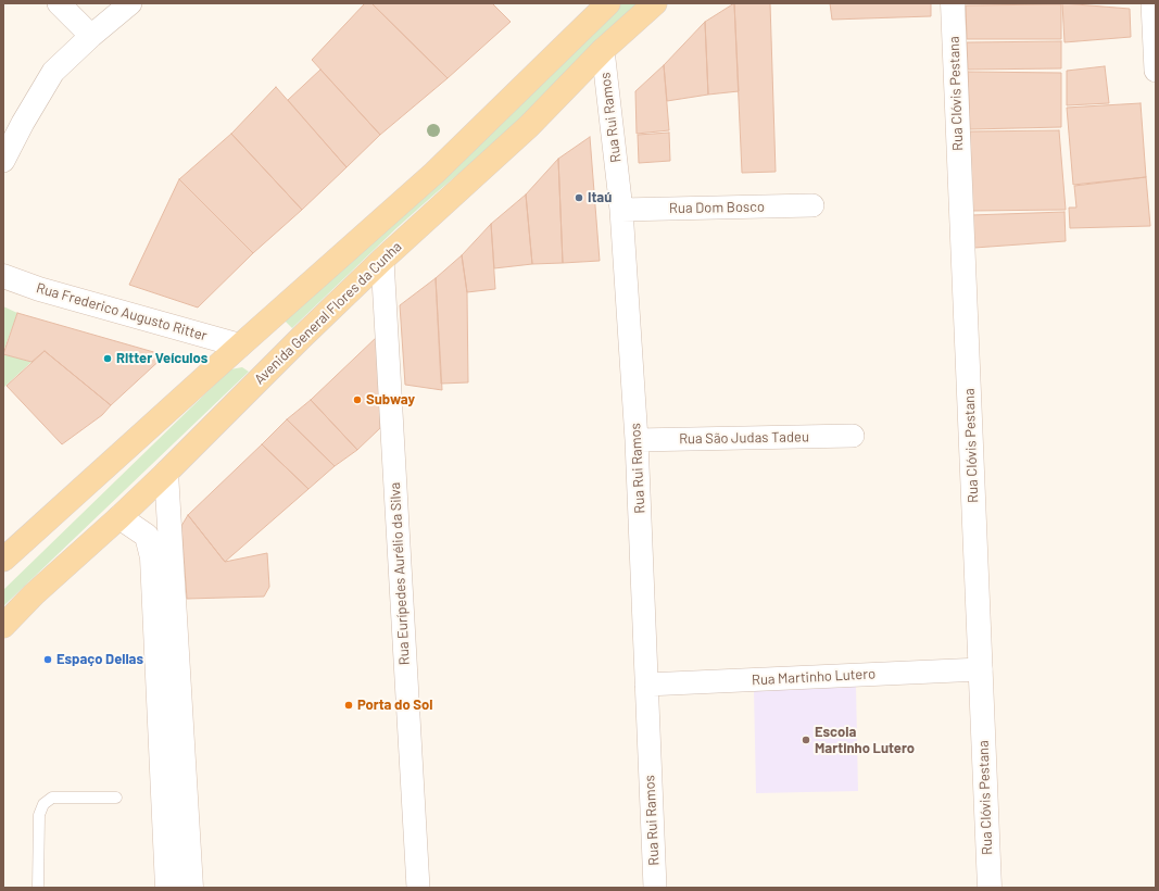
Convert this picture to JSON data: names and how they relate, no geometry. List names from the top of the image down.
{
  "streets": {
    "main road": ["Rua Clóvis Pestana", "Rua Frederico Augusto Ritter", "Avenida General Flores da Cunha"],
    "street": [
      "Rua Rui Ramos",
      "Rua Dom Bosco",
      "Rua São Judas Tadeu",
      "Rua Eurípedes Aurélio da Silva",
      "Rua Martinho Lutero"
    ]
  },
  "crossings": [
    ["Rua Clóvis Pestana", "Rua Martinho Lutero"],
    ["Rua Rui Ramos", "Rua Dom Bosco"],
    ["Rua Rui Ramos", "Avenida General Flores da Cunha"],
    ["Rua Rui Ramos", "Rua São Judas Tadeu"],
    ["Rua Rui Ramos", "Rua Martinho Lutero"],
    ["Rua Frederico Augusto Ritter", "Avenida General Flores da Cunha"],
    ["Avenida General Flores da Cunha", "Rua Eurípedes Aurélio da Silva"]
  ],
  "places": [
    "Itaú",
    "Ritter Veículos",
    "Subway",
    "Espaço Dellas",
    "Porta do Sol",
    "Escola Martinho Lutero"
  ]
}
